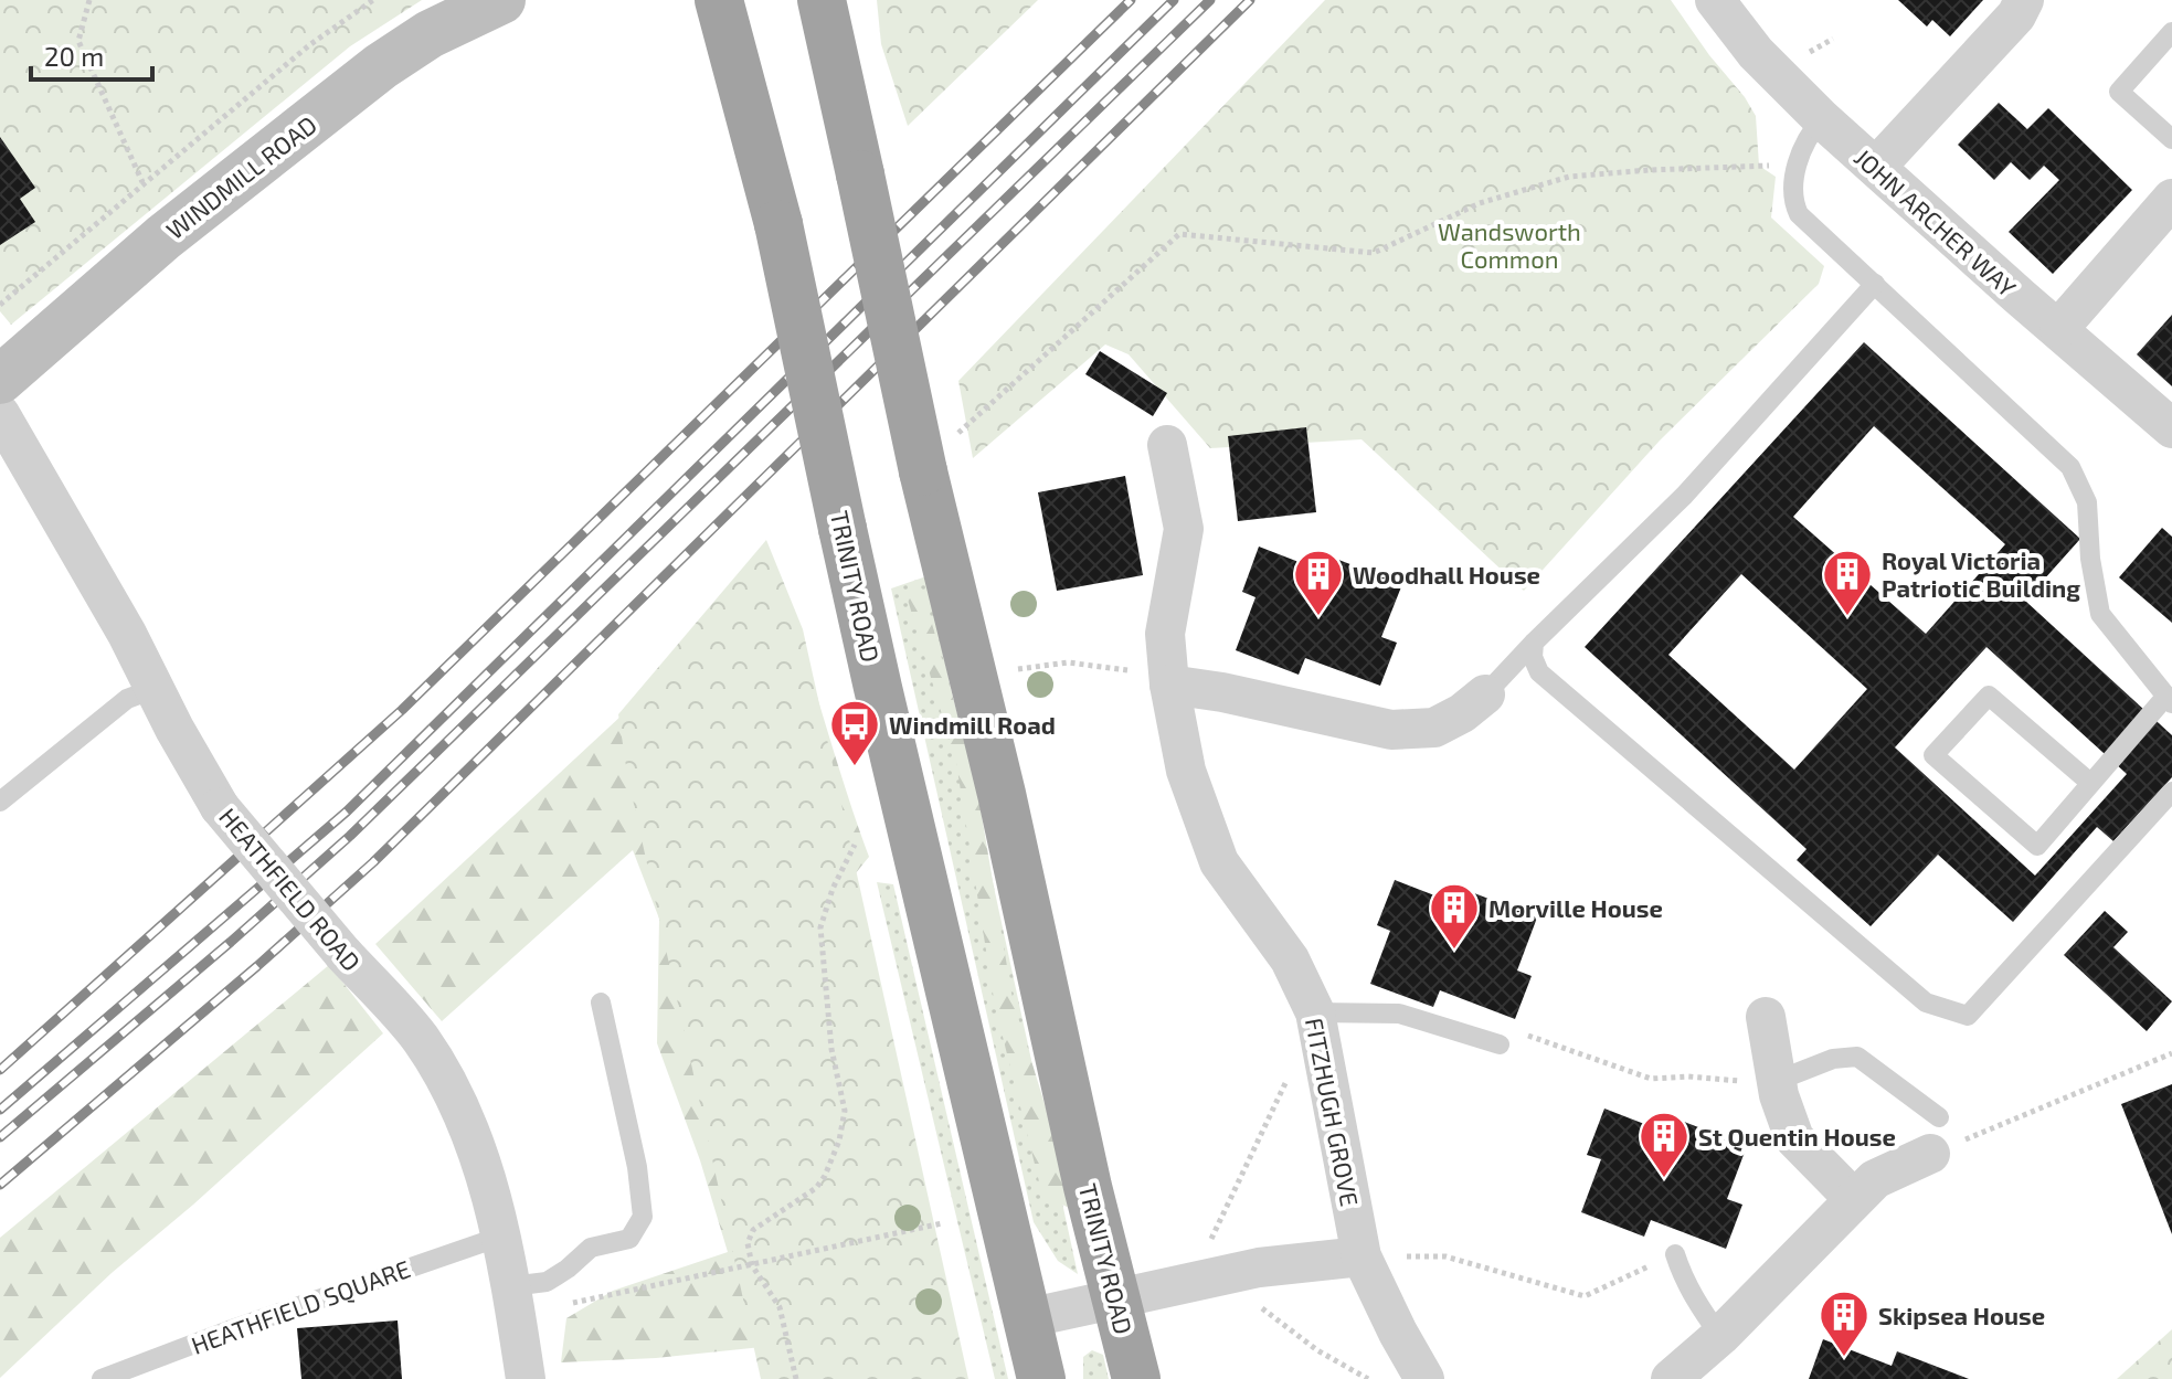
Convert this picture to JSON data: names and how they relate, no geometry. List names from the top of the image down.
{
  "streets": {
    "highway": ["TRINITY ROAD"],
    "main road": ["WINDMILL ROAD"],
    "street": ["JOHN ARCHER WAY", "HEATHFIELD ROAD", "FITZHUGH GROVE"],
    "lane": ["HEATHFIELD SQUARE"]
  },
  "crossings": [
    ["HEATHFIELD ROAD", "HEATHFIELD SQUARE"]
  ],
  "parks": ["Wandsworth Common"],
  "places": {
    "building": [
      "Woodhall House",
      "Royal Victoria Patriotic Building",
      "Morville House",
      "St Quentin House",
      "Skipsea House"
    ],
    "bus stop": ["Windmill Road"]
  },
  "scale_bar": "20 m"
}
